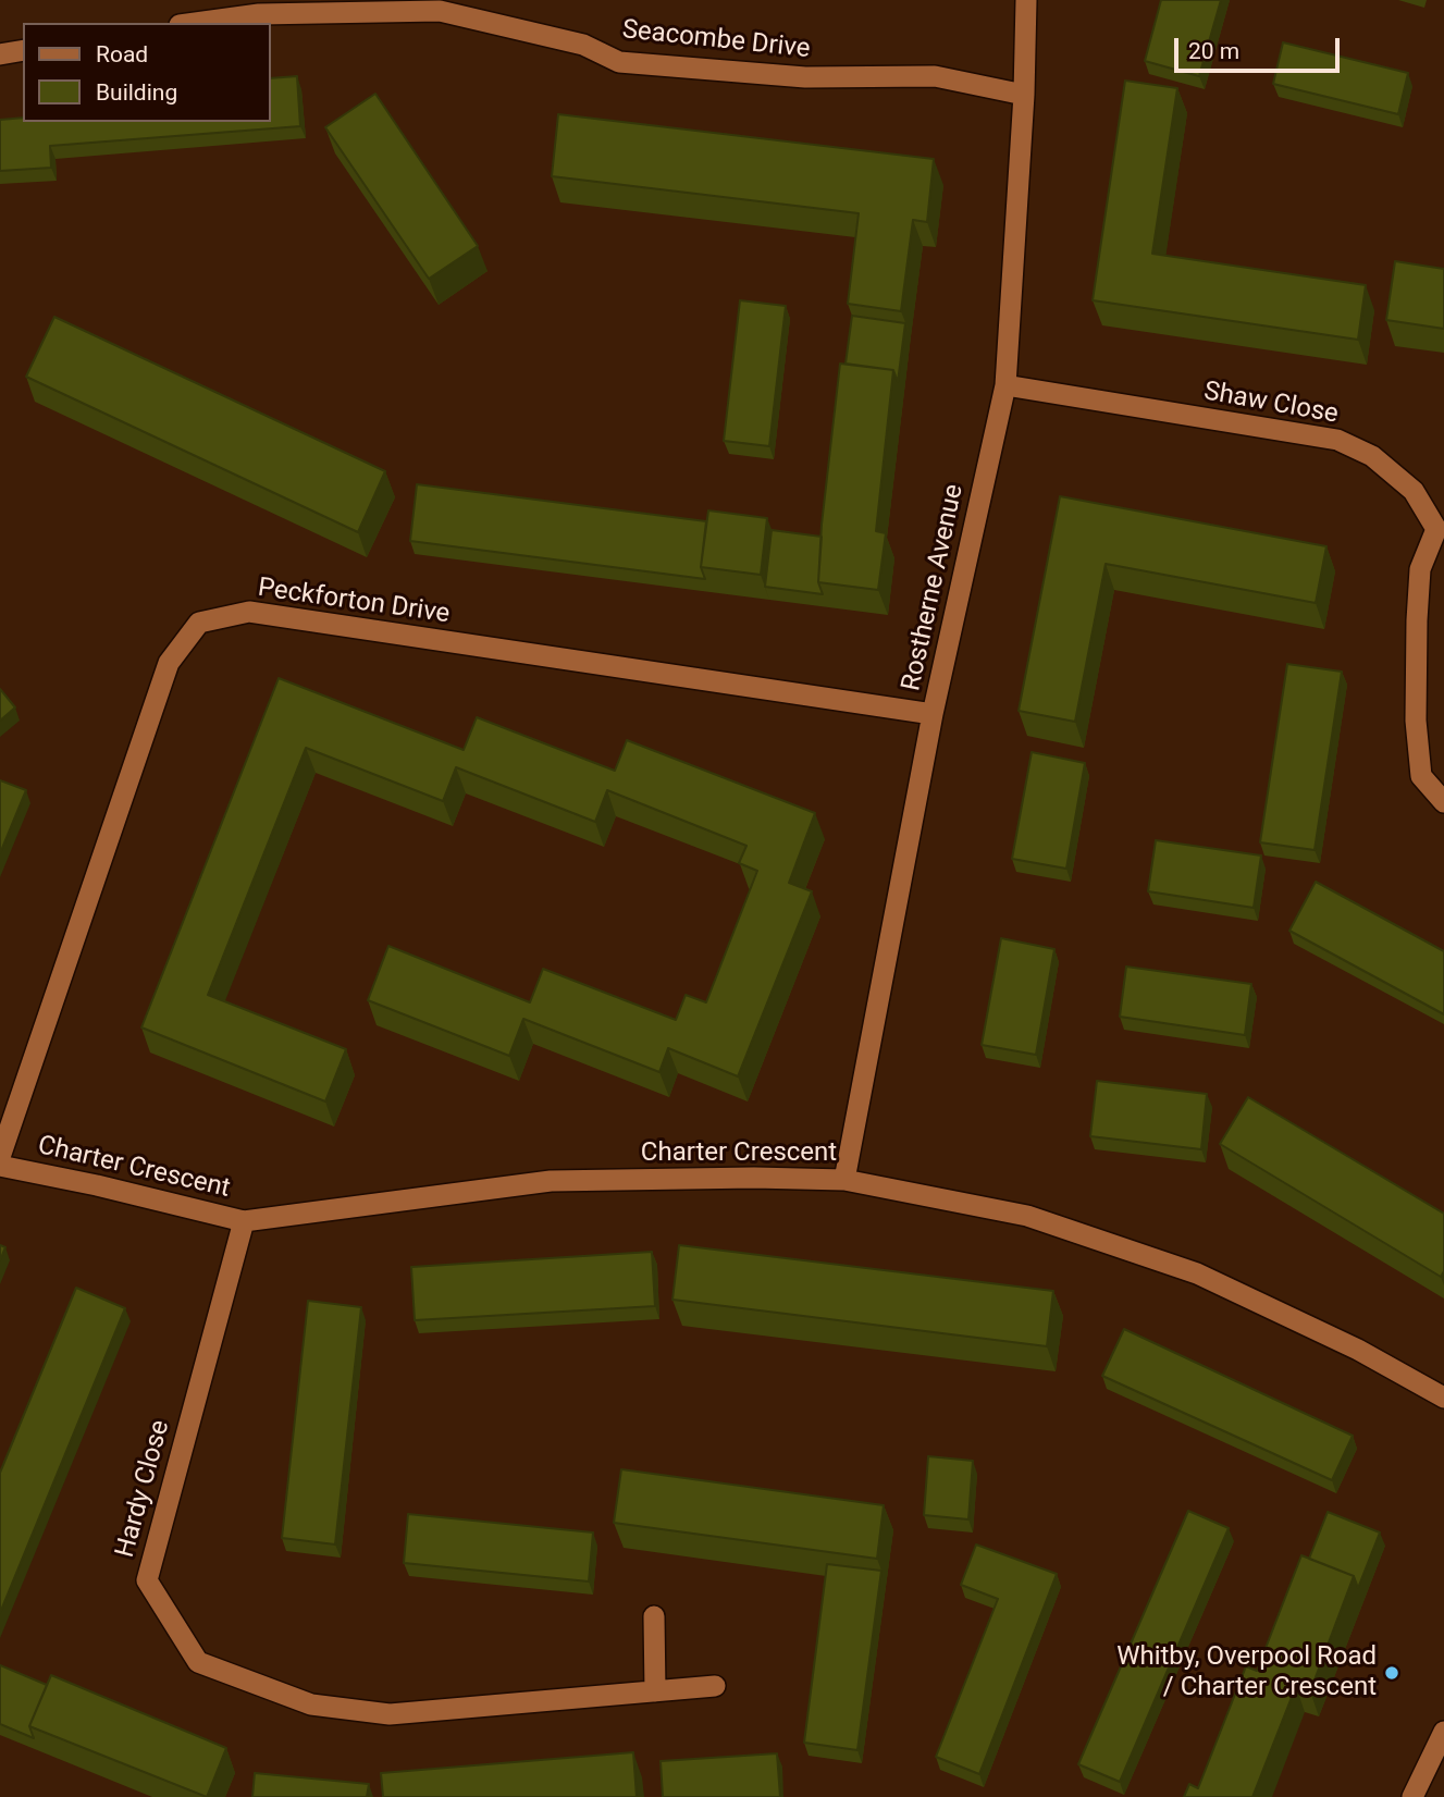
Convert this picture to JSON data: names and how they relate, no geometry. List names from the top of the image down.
{
  "streets": {
    "street": [
      "Seacombe Drive",
      "Shaw Close",
      "Rostherne Avenue",
      "Peckforton Drive",
      "Charter Crescent",
      "Hardy Close"
    ]
  },
  "crossings": [
    ["Seacombe Drive", "Rostherne Avenue"],
    ["Shaw Close", "Rostherne Avenue"],
    ["Rostherne Avenue", "Peckforton Drive"],
    ["Rostherne Avenue", "Charter Crescent"],
    ["Charter Crescent", "Hardy Close"]
  ],
  "places": ["Whitby, Overpool Road / Charter Crescent"],
  "legend": ["Road", "Building"],
  "scale_bar": "20 m"
}
